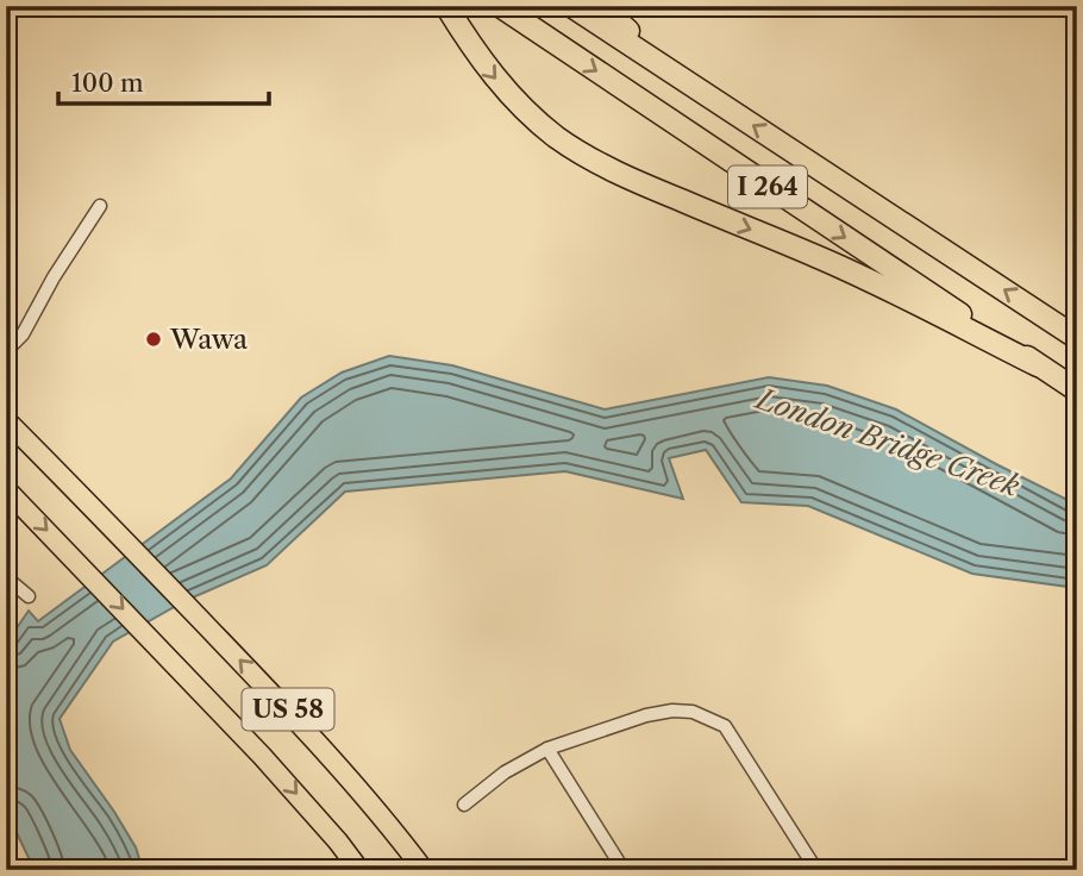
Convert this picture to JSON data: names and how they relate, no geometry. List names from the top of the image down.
{
  "streets": {
    "highway": ["I 264"],
    "main road": ["US 58"]
  },
  "water": ["London Bridge Creek"],
  "places": ["Wawa"],
  "scale_bar": "100 m"
}
